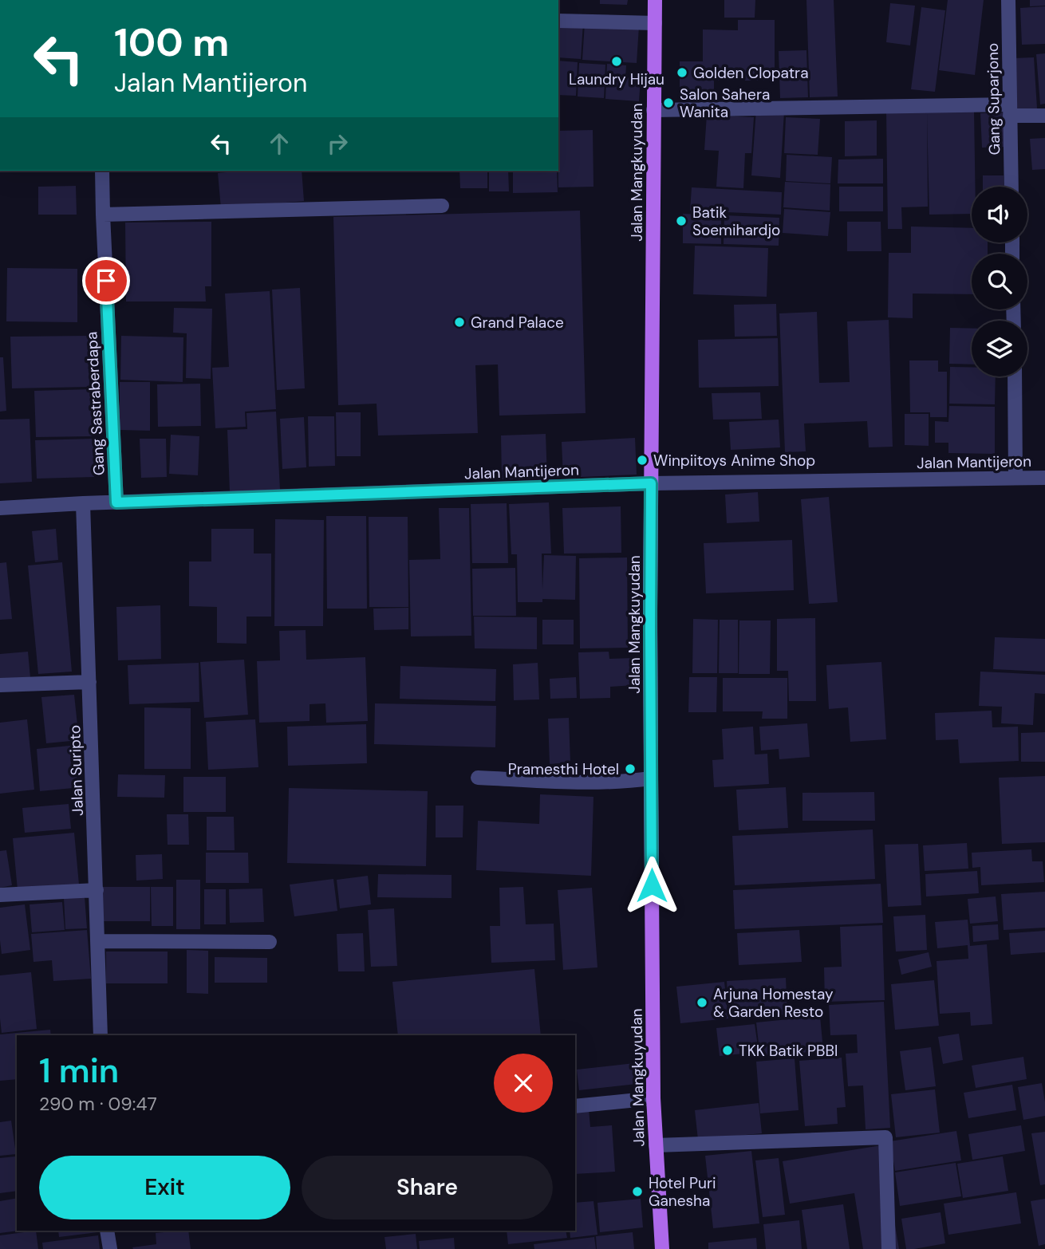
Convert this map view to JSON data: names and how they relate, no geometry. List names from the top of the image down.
{
  "streets": {
    "main road": ["Jalan Mangkuyudan"],
    "street": [
      "Gang Suparjono",
      "Gang Sastraberdapa",
      "Jalan Mantijeron",
      "Jalan Suripto"
    ]
  },
  "crossings": [
    ["Jalan Mangkuyudan", "Jalan Mantijeron"],
    ["Gang Sastraberdapa", "Jalan Mantijeron"],
    ["Jalan Mantijeron", "Jalan Suripto"]
  ],
  "places": [
    "Laundry Hijau",
    "Golden Clopatra",
    "Salon Sahera Wanita",
    "Batik Soemihardjo",
    "Grand Palace",
    "Winpiitoys Anime Shop",
    "Pramesthi Hotel",
    "Arjuna Homestay & Garden Resto",
    "TKK Batik PBBI",
    "Hotel Puri Ganesha"
  ],
  "page": {
    "turn": ["100 m", "Jalan Mantijeron"],
    "heading": ["1 min", "290 m · 09:47"],
    "buttons": ["Exit", "Share"]
  }
}
